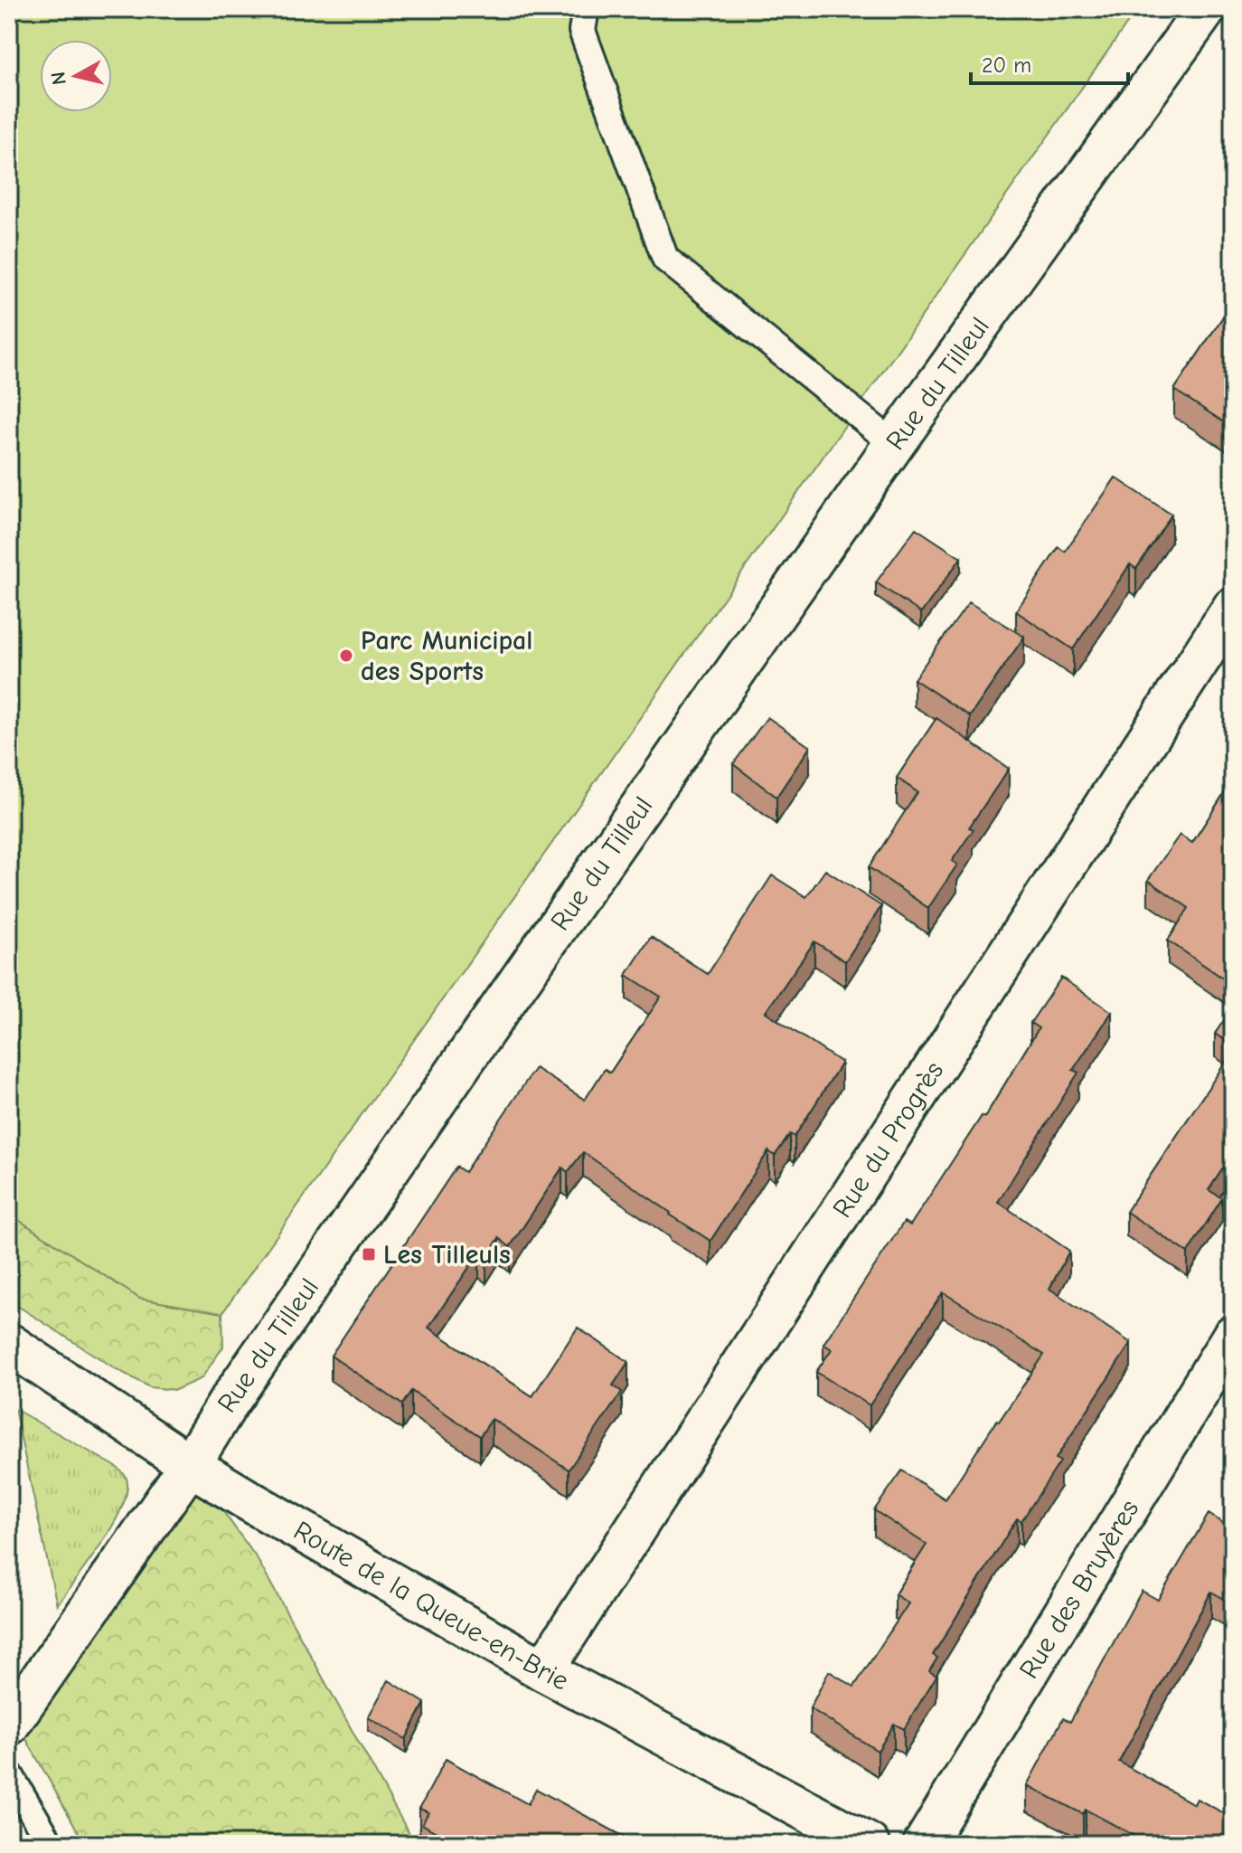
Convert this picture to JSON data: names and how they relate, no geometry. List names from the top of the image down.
{
  "streets": {
    "street": [
      "Rue du Tilleul",
      "Rue du Progrès",
      "Rue des Bruyères",
      "Route de la Queue-en-Brie"
    ]
  },
  "crossings": [
    ["Rue du Tilleul", "Route de la Queue-en-Brie"],
    ["Rue du Progrès", "Route de la Queue-en-Brie"]
  ],
  "places": {
    "other": ["Parc Municipal des Sports"],
    "transit": ["Les Tilleuls"]
  },
  "scale_bar": "20 m",
  "north": "left"
}
